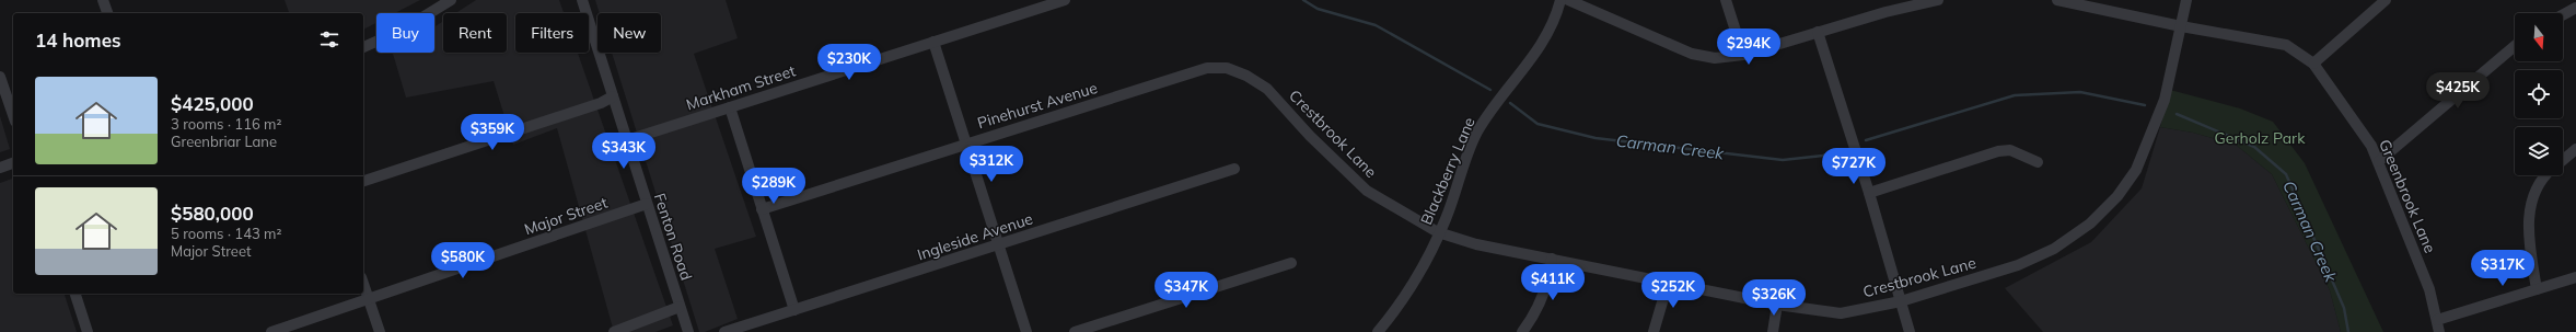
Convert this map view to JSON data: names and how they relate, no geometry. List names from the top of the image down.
{
  "streets": {
    "street": [
      "Markham Street",
      "Pinehurst Avenue",
      "Crestbrook Lane",
      "Blackberry Lane",
      "Greenbrook Lane",
      "Major Street",
      "Fenton Road",
      "Ingleside Avenue"
    ]
  },
  "crossings": [
    ["Markham Street", "Fenton Road"],
    ["Pinehurst Avenue", "Crestbrook Lane"],
    ["Crestbrook Lane", "Blackberry Lane"],
    ["Crestbrook Lane", "Greenbrook Lane"],
    ["Major Street", "Fenton Road"]
  ],
  "water": ["Carman Creek"],
  "parks": ["Gerholz Park"],
  "north": "bottom",
  "page": {
    "chip": [
      "Buy",
      "Rent",
      "Filters",
      "New"
    ],
    "heading": "14 homes",
    "price": [
      "$294K",
      "$230K",
      "$425K",
      "$359K",
      "$343K",
      "$312K",
      "$727K",
      "$289K",
      "$580K",
      "$317K",
      "$411K",
      "$347K",
      "$252K",
      "$326K"
    ],
    "list": [
      {
        "name": "$425,000",
        "note": "3 rooms · 116 m² · Greenbriar Lane"
      },
      {
        "name": "$580,000",
        "note": "5 rooms · 143 m² · Major Street"
      }
    ]
  }
}
